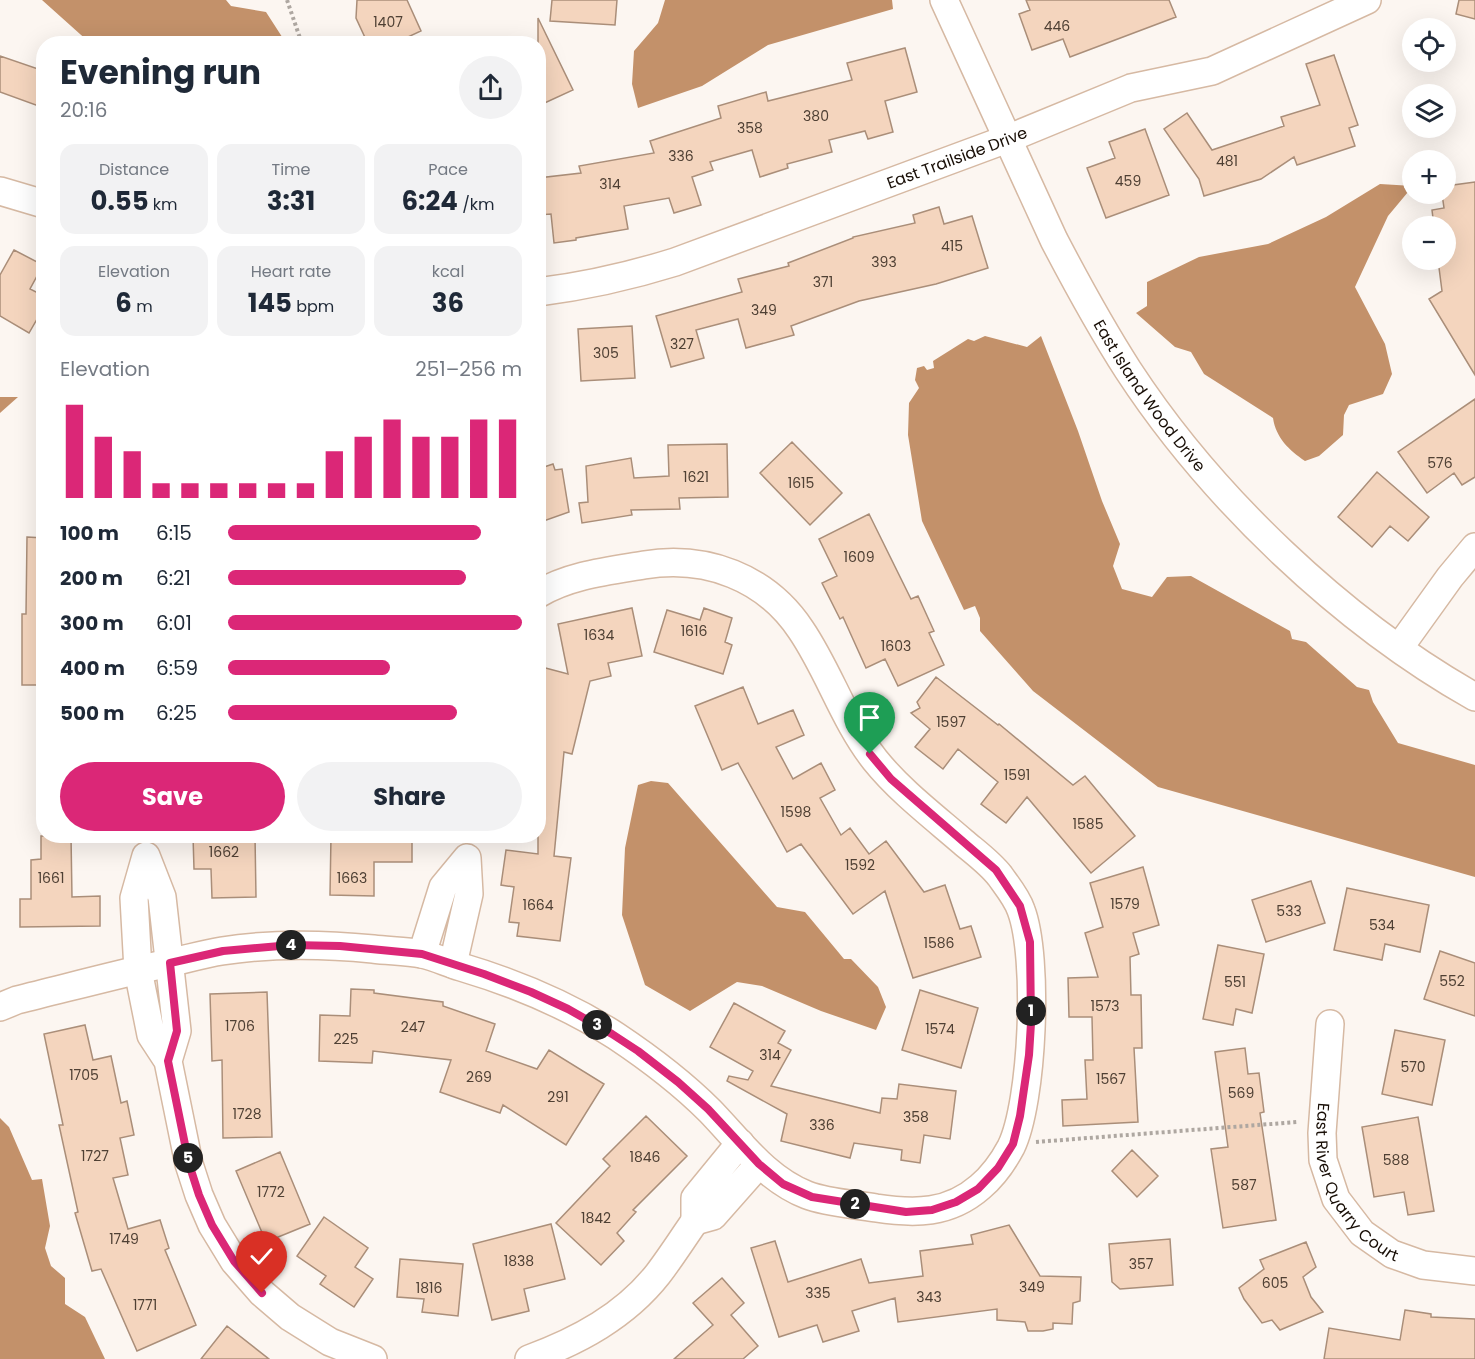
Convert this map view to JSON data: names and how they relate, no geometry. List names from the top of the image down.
{
  "streets": {
    "street": ["East Trailside Drive", "East Island Wood Drive", "East River Quarry Court"]
  },
  "crossings": [
    ["East Trailside Drive", "East Island Wood Drive"]
  ],
  "house_numbers": [
    "1407",
    "446",
    "380",
    "358",
    "336",
    "481",
    "459",
    "314",
    "415",
    "393",
    "371",
    "349",
    "327",
    "305",
    "576",
    "1621",
    "1615",
    "1609",
    "1616",
    "1634",
    "1603",
    "1597",
    "1591",
    "1598",
    "1585",
    "1662",
    "1592",
    "1661",
    "1663",
    "1579",
    "1664",
    "533",
    "534",
    "1586",
    "552",
    "551",
    "1573",
    "1706",
    "247",
    "1574",
    "225",
    "314",
    "570",
    "1705",
    "269",
    "1567",
    "569",
    "291",
    "1728",
    "358",
    "336",
    "1727",
    "1846",
    "588",
    "587",
    "1772",
    "1842",
    "1749",
    "1838",
    "357",
    "605",
    "349",
    "1816",
    "335",
    "343",
    "1771"
  ],
  "page": {
    "map_buttons": ["+", "−"],
    "heading": ["Evening run", "20:16"],
    "stats": [
      ["Distance", "0.55 km"],
      ["Time", "3:31"],
      ["Pace", "6:24 /km"],
      ["Elevation", "6 m"],
      ["Heart rate", "145 bpm"],
      ["kcal", "36"]
    ],
    "chart": ["Elevation", "251–256 m"],
    "list": [
      {
        "name": "100 m",
        "note": "6:15"
      },
      {
        "name": "200 m",
        "note": "6:21"
      },
      {
        "name": "300 m",
        "note": "6:01"
      },
      {
        "name": "400 m",
        "note": "6:59"
      },
      {
        "name": "500 m",
        "note": "6:25"
      }
    ],
    "buttons": ["Save", "Share"],
    "pins": [
      "4",
      "1",
      "3",
      "5",
      "2"
    ]
  }
}
